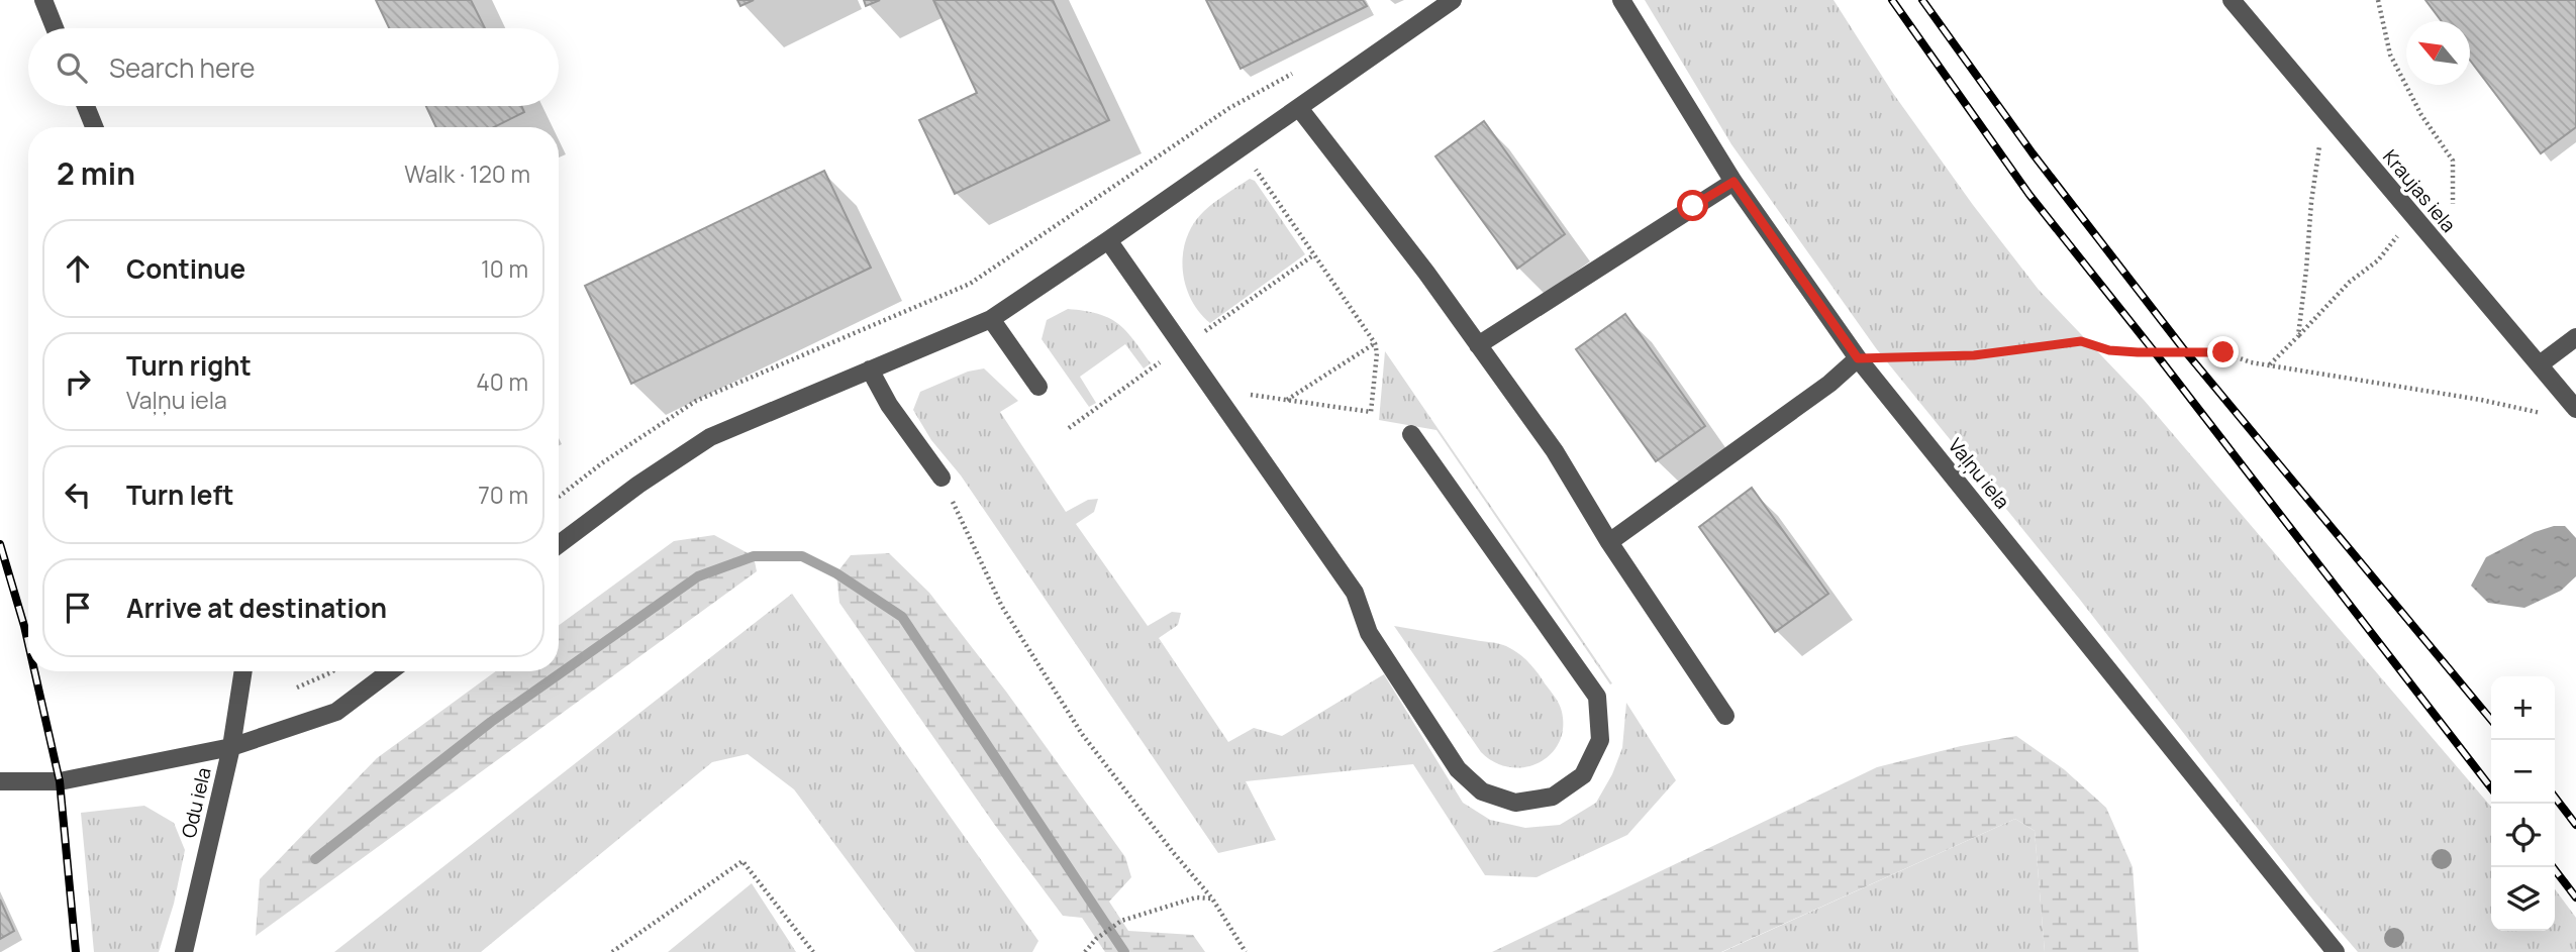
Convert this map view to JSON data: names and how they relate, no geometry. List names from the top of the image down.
{
  "streets": {
    "street": ["Kraujas iela", "Vaļņu iela", "Odu iela"]
  },
  "north": "top left",
  "page": {
    "search": "Search here",
    "heading": ["2 min", "Walk · 120 m"],
    "list": [
      ["Continue", "10 m"],
      ["Turn right", "Vaļņu iela", "40 m"],
      ["Turn left", "70 m"],
      "Arrive at destination"
    ],
    "map_buttons": ["+", "−"]
  }
}
